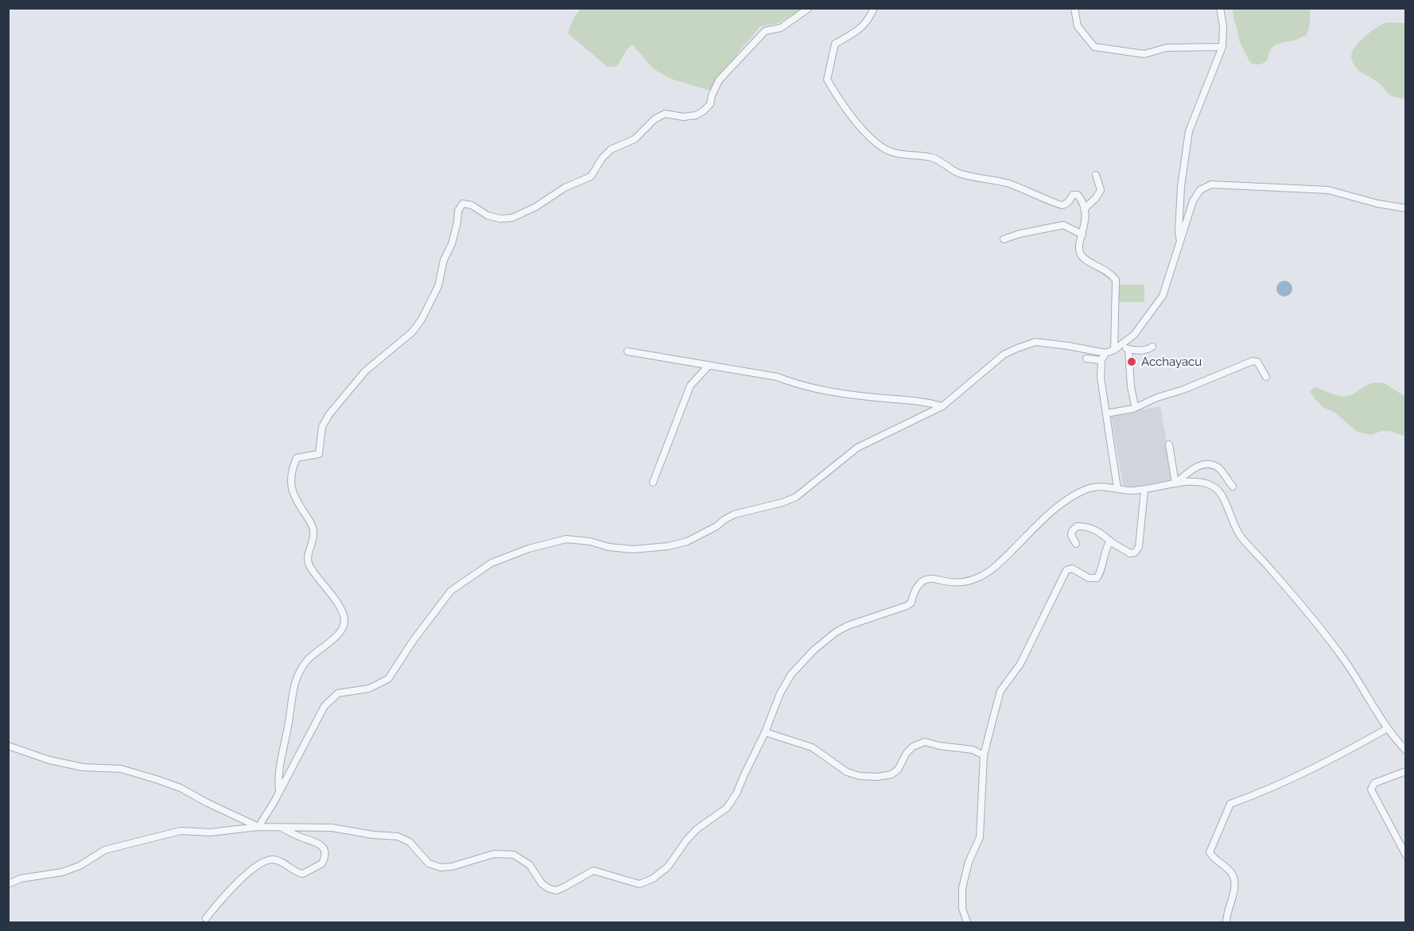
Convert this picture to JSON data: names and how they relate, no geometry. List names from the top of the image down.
{
  "places": ["Acchayacu"]
}
